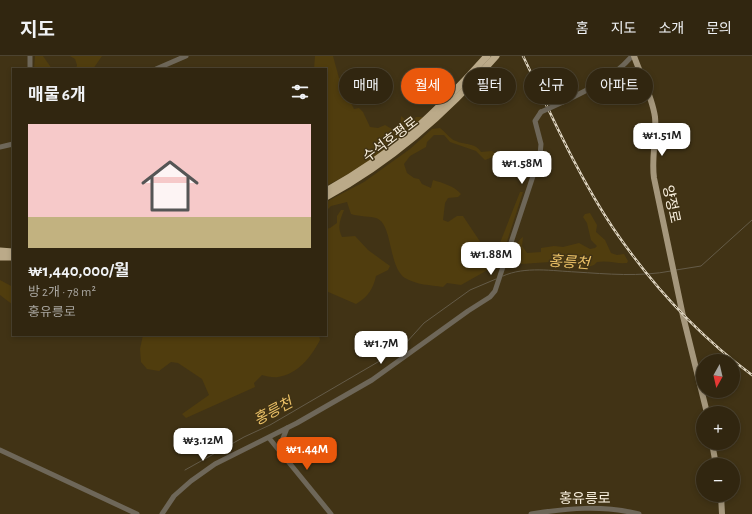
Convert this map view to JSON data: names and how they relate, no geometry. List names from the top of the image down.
{
  "streets": {
    "highway": ["수석호평로"],
    "main road": ["양정로"],
    "street": ["홍유릉로"]
  },
  "water": ["홍릉천"],
  "north": "bottom",
  "page": {
    "header": "지도",
    "nav": [
      "홈",
      "지도",
      "소개",
      "문의"
    ],
    "chip": [
      "매매",
      "월세",
      "필터",
      "신규",
      "아파트"
    ],
    "heading": "매물 6개",
    "list": [
      {
        "name": "₩1,440,000/월",
        "note": "방 2개 · 78 m² · 홍유릉로"
      }
    ],
    "price": [
      "₩1.51M",
      "₩1.58M",
      "₩1.88M",
      "₩1.7M",
      "₩3.12M",
      "₩1.44M"
    ],
    "map_buttons": ["+", "−"]
  }
}
